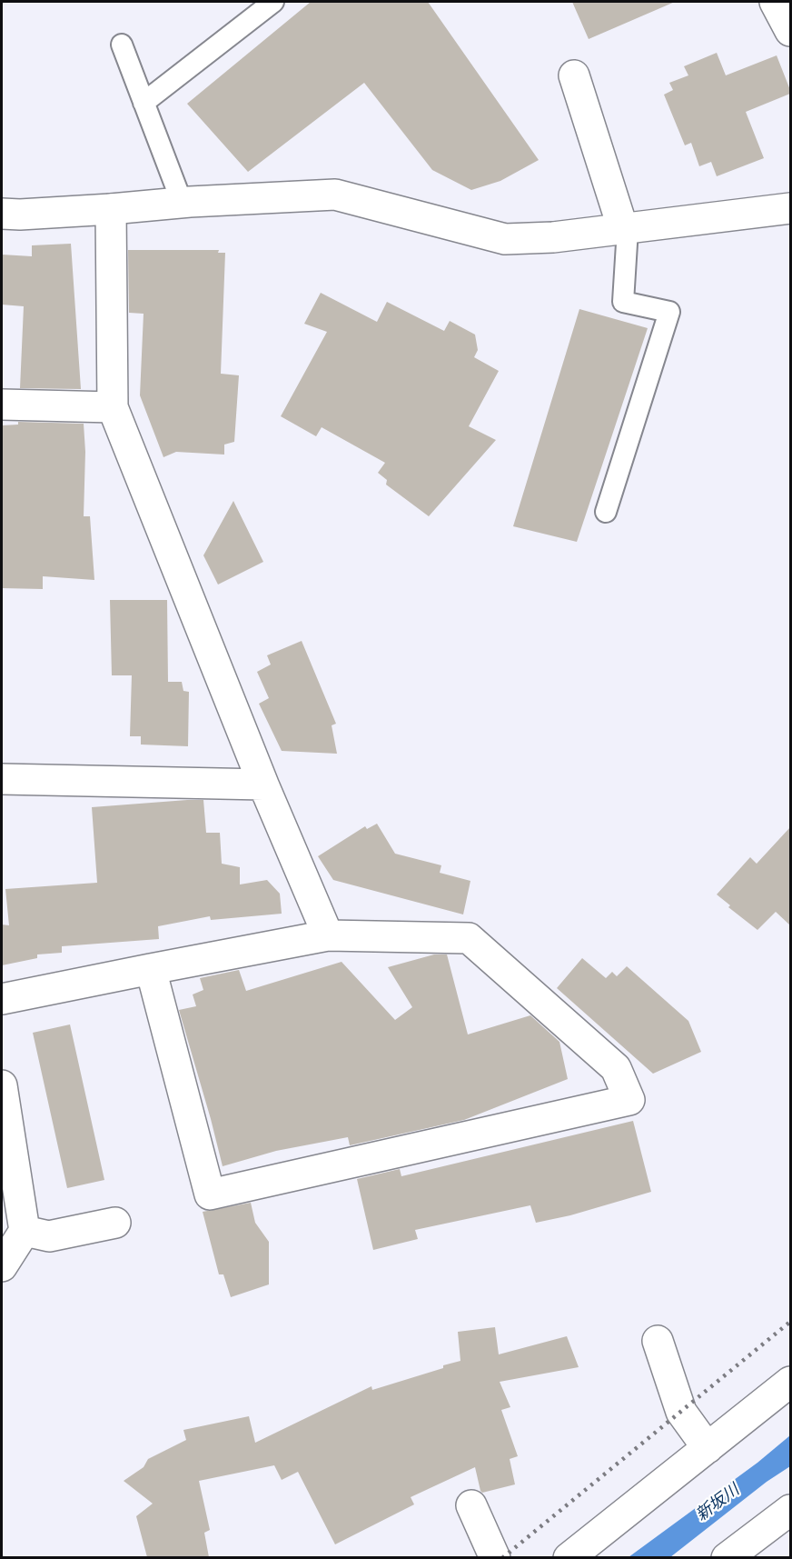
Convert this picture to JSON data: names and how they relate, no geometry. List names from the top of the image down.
{
  "water": ["新坂川"]
}
